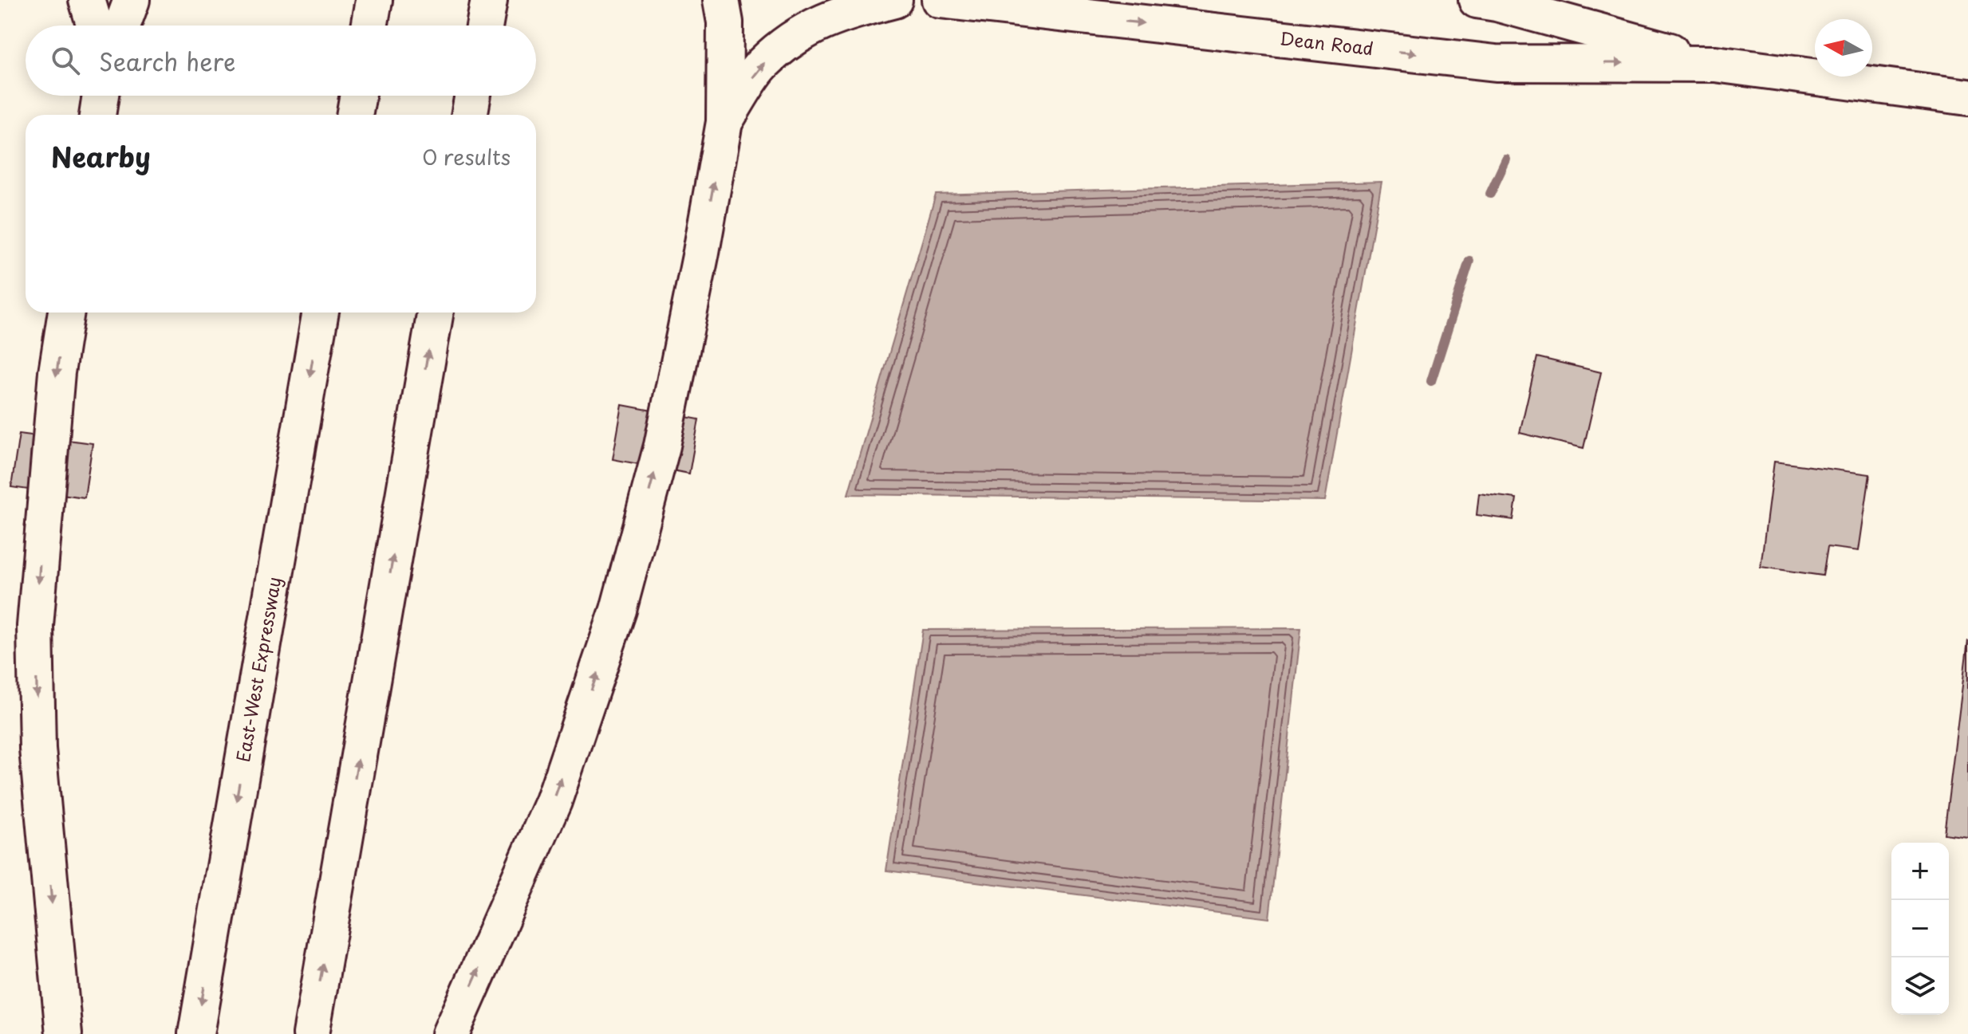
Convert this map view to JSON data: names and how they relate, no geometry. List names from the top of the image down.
{
  "streets": {
    "main road": ["Dean Road", "East-West Expressway"]
  },
  "north": "left",
  "page": {
    "search": "Search here",
    "heading": ["Nearby", "0 results"],
    "map_buttons": ["+", "−"]
  }
}
